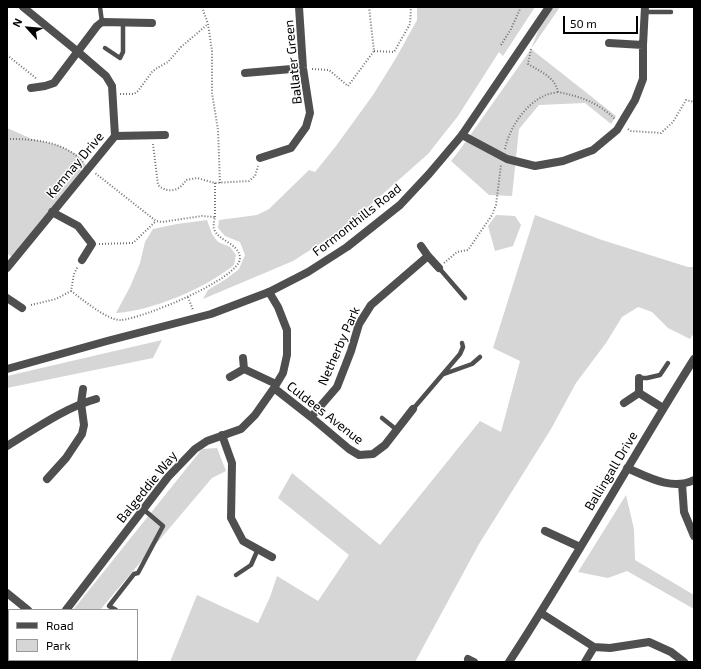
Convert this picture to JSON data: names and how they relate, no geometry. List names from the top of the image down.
{
  "streets": {
    "street": [
      "Ballater Green",
      "Kemnay Drive",
      "Formonthills Road",
      "Netherby Park",
      "Culdees Avenue",
      "Ballingall Drive",
      "Balgeddie Way"
    ]
  },
  "crossings": [
    ["Formonthills Road", "Balgeddie Way"],
    ["Netherby Park", "Culdees Avenue"],
    ["Culdees Avenue", "Balgeddie Way"]
  ],
  "legend": ["Road", "Park"],
  "scale_bar": "50 m",
  "north": "top left"
}
